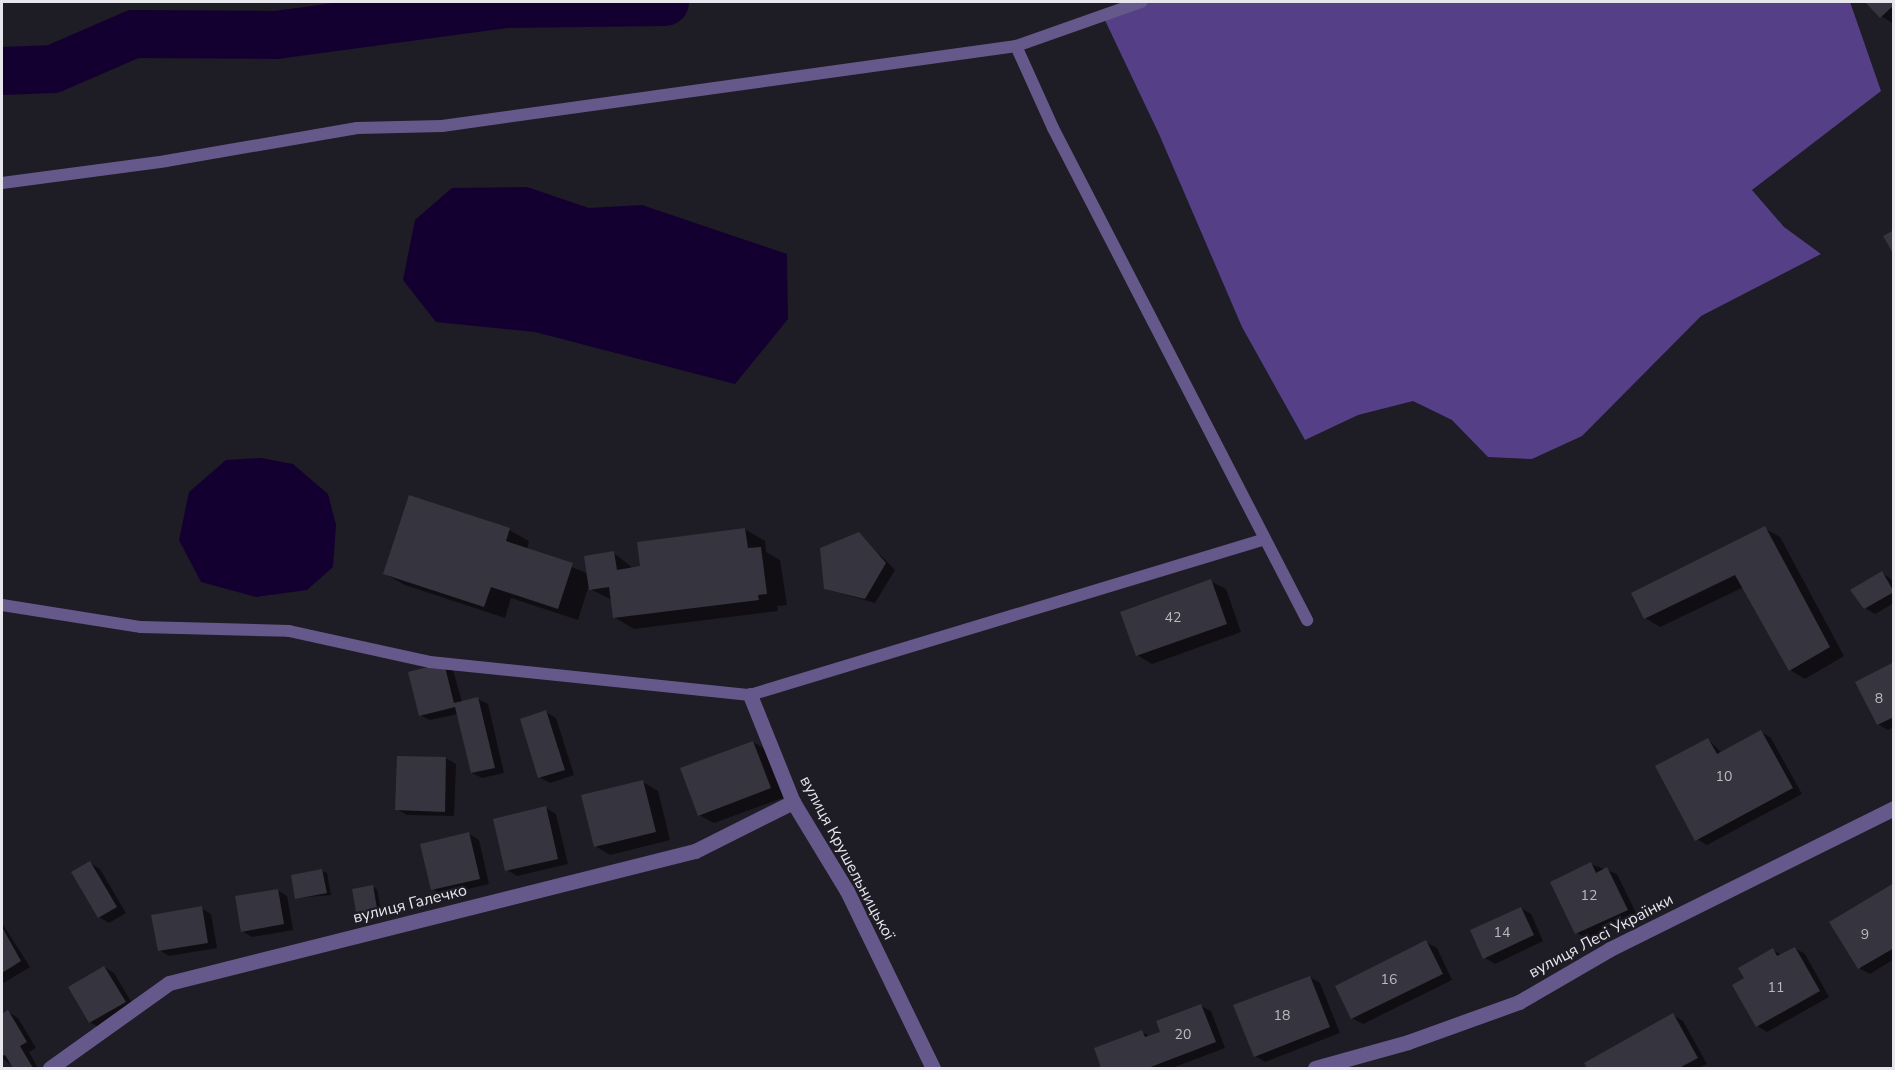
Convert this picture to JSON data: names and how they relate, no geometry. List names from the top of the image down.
{
  "streets": {
    "street": ["вулиця Крушельницької", "вулиця Галечко", "вулиця Лесі Українки"]
  },
  "crossings": [
    ["вулиця Крушельницької", "вулиця Галечко"]
  ],
  "house_numbers": [
    "42",
    "8",
    "10",
    "12",
    "14",
    "9",
    "16",
    "11",
    "18",
    "20"
  ]
}
